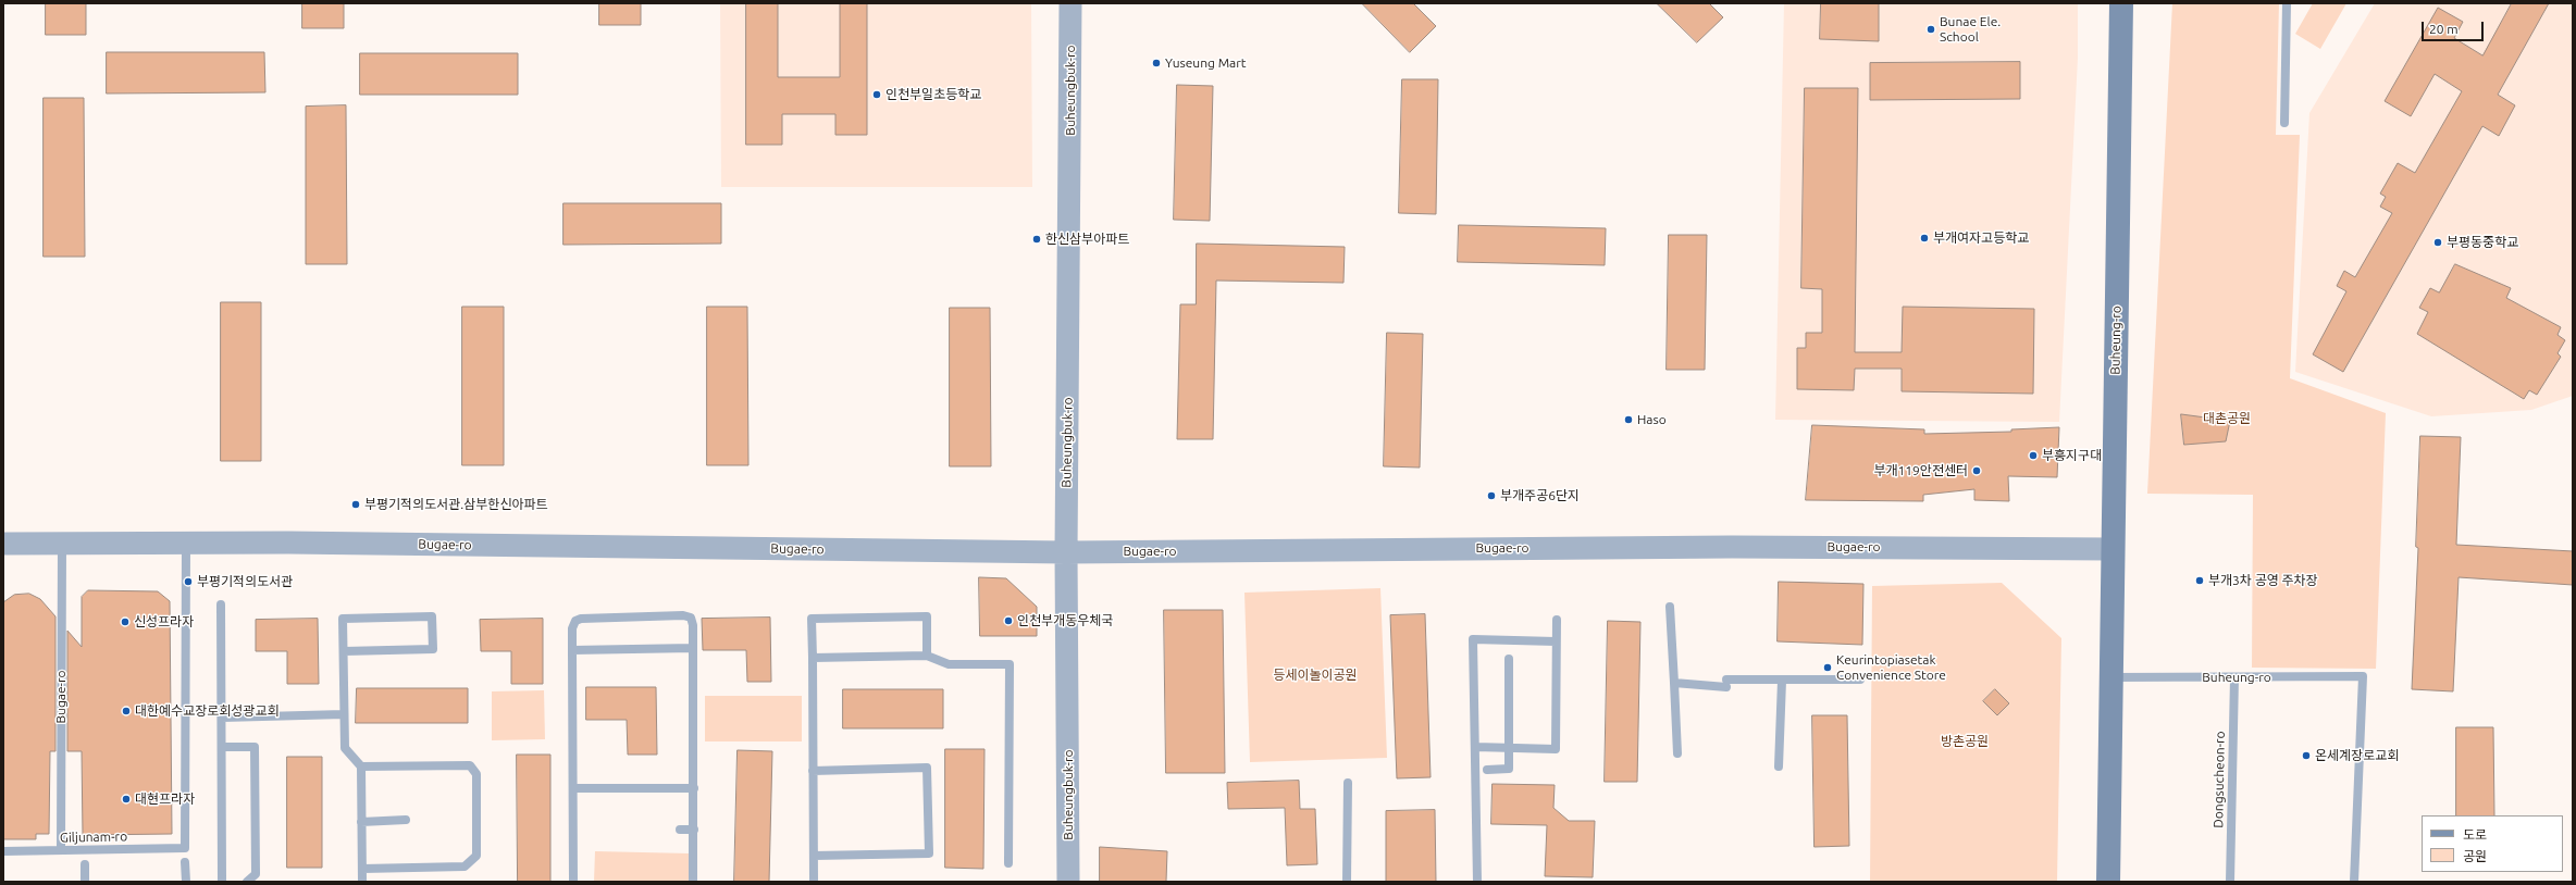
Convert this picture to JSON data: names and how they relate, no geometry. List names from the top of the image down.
{
  "streets": {
    "main road": ["Buheung-ro"],
    "street": ["Buheungbuk-ro", "Bugae-ro"],
    "lane": ["Dongsucheon-ro", "Giljunam-ro"]
  },
  "crossings": [
    ["Buheungbuk-ro", "Bugae-ro"],
    ["Buheung-ro", "Bugae-ro"],
    ["Buheung-ro", "Dongsucheon-ro"],
    ["Bugae-ro", "Giljunam-ro"]
  ],
  "parks": ["대촌공원", "등세이놀이공원", "방촌공원"],
  "places": [
    "Bunae Ele. School",
    "Yuseung Mart",
    "인천부일초등학교",
    "부개여자고등학교",
    "한신삼부아파트",
    "부평동중학교",
    "Haso",
    "부흥지구대",
    "부개119안전센터",
    "부개주공6단지",
    "부평기적의도서관.삼부한신아파트",
    "부개3차 공영 주차장",
    "부평기적의도서관",
    "인천부개동우체국",
    "신성프라자",
    "Keurintopiasetak Convenience Store",
    "대한예수교장로회성광교회",
    "온세계장로교회",
    "대현프라자"
  ],
  "legend": ["도로", "공원"],
  "scale_bar": "20 m"
}
